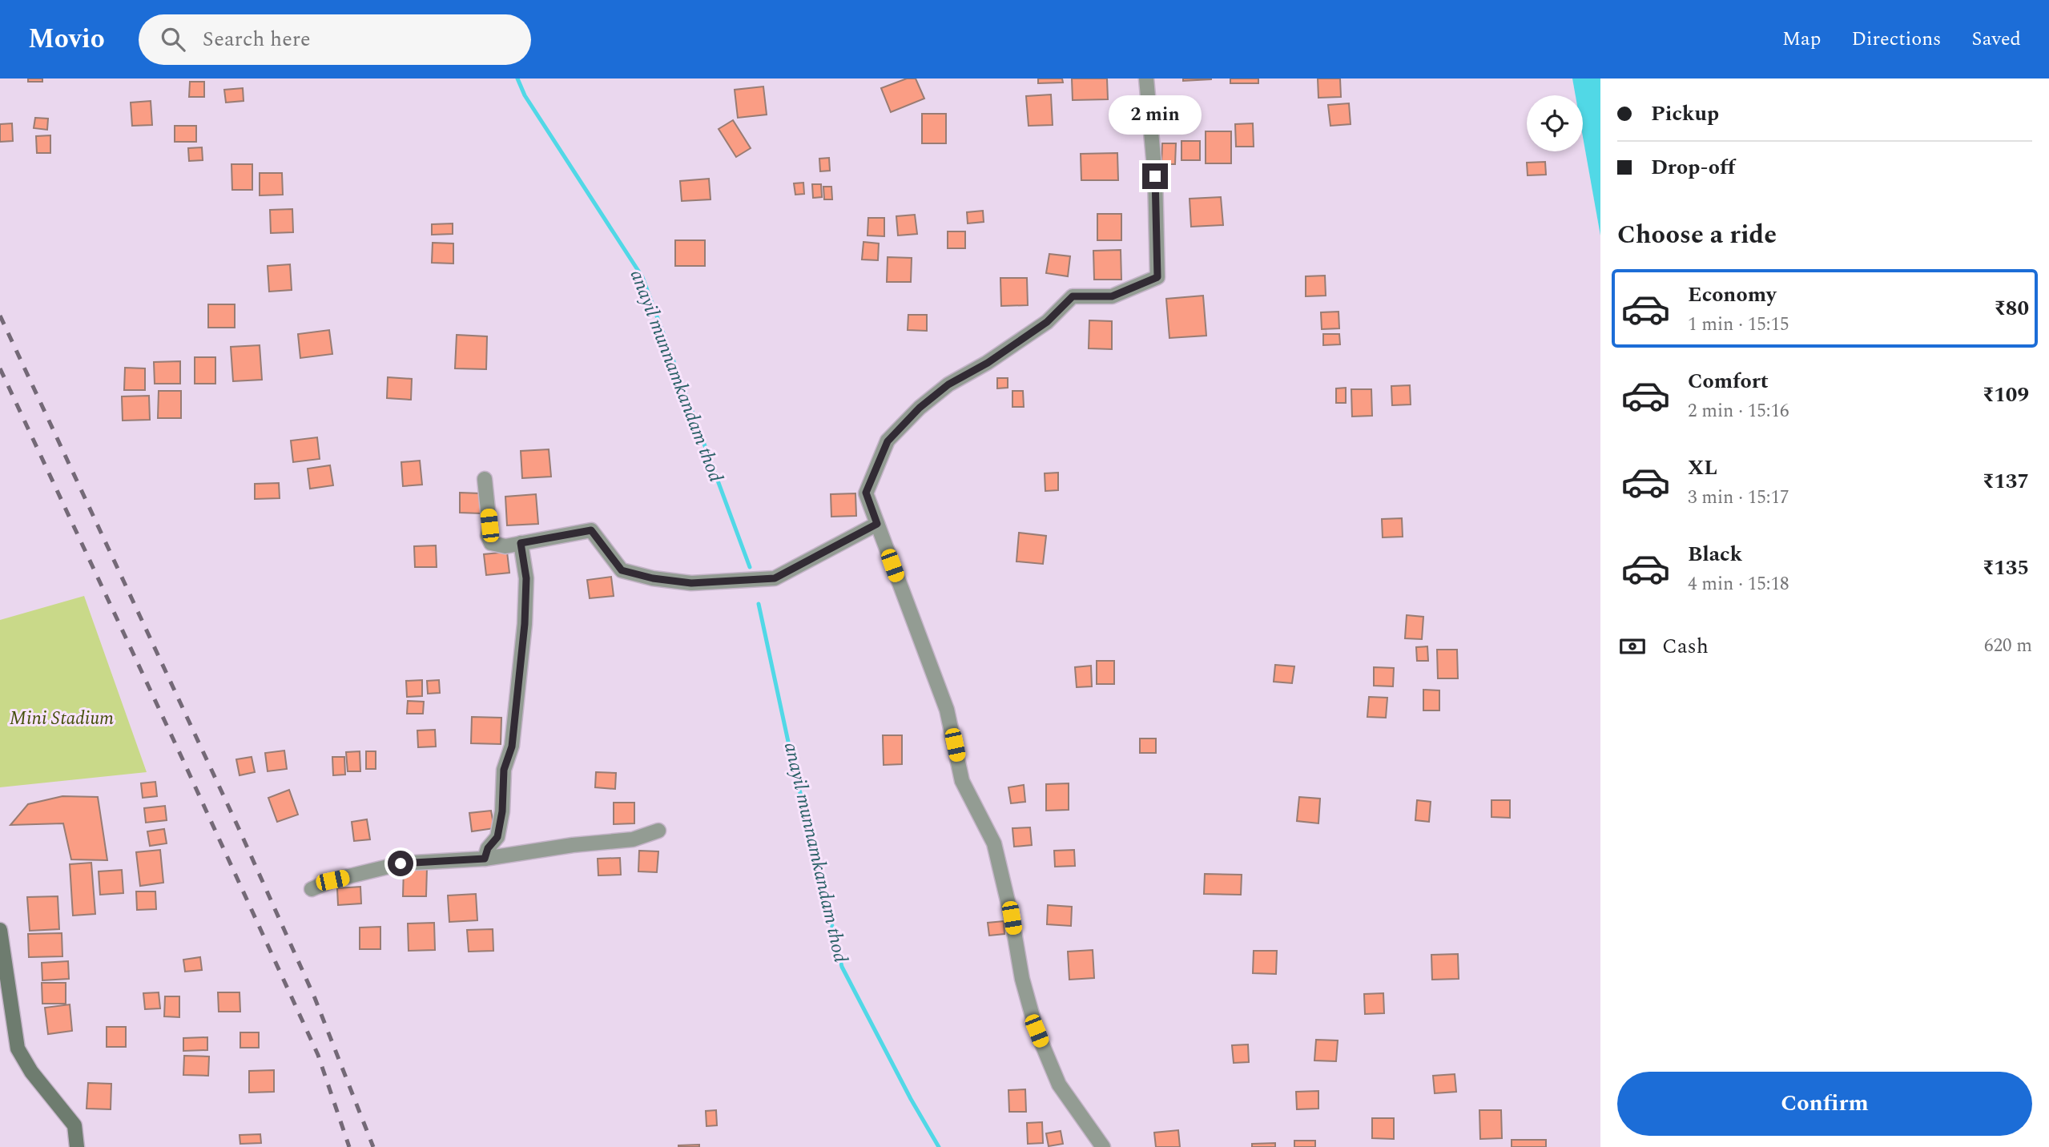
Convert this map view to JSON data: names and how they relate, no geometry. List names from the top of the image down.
{
  "water": ["anayil munnamkandam thod"],
  "parks": ["Mini Stadium"],
  "page": {
    "header": "Movio",
    "search": "Search here",
    "nav": ["Map", "Directions", "Saved"],
    "banner": ["Pickup", "Drop-off"],
    "bubble": "2 min",
    "heading": "Choose a ride",
    "list": [
      {
        "name": "Economy",
        "note": "1 min · 15:15",
        "value": "₹80"
      },
      {
        "name": "Comfort",
        "note": "2 min · 15:16",
        "value": "₹109"
      },
      {
        "name": "XL",
        "note": "3 min · 15:17",
        "value": "₹137"
      },
      {
        "name": "Black",
        "note": "4 min · 15:18",
        "value": "₹135"
      }
    ],
    "pay": ["Cash", "620 m"],
    "buttons": "Confirm"
  }
}
